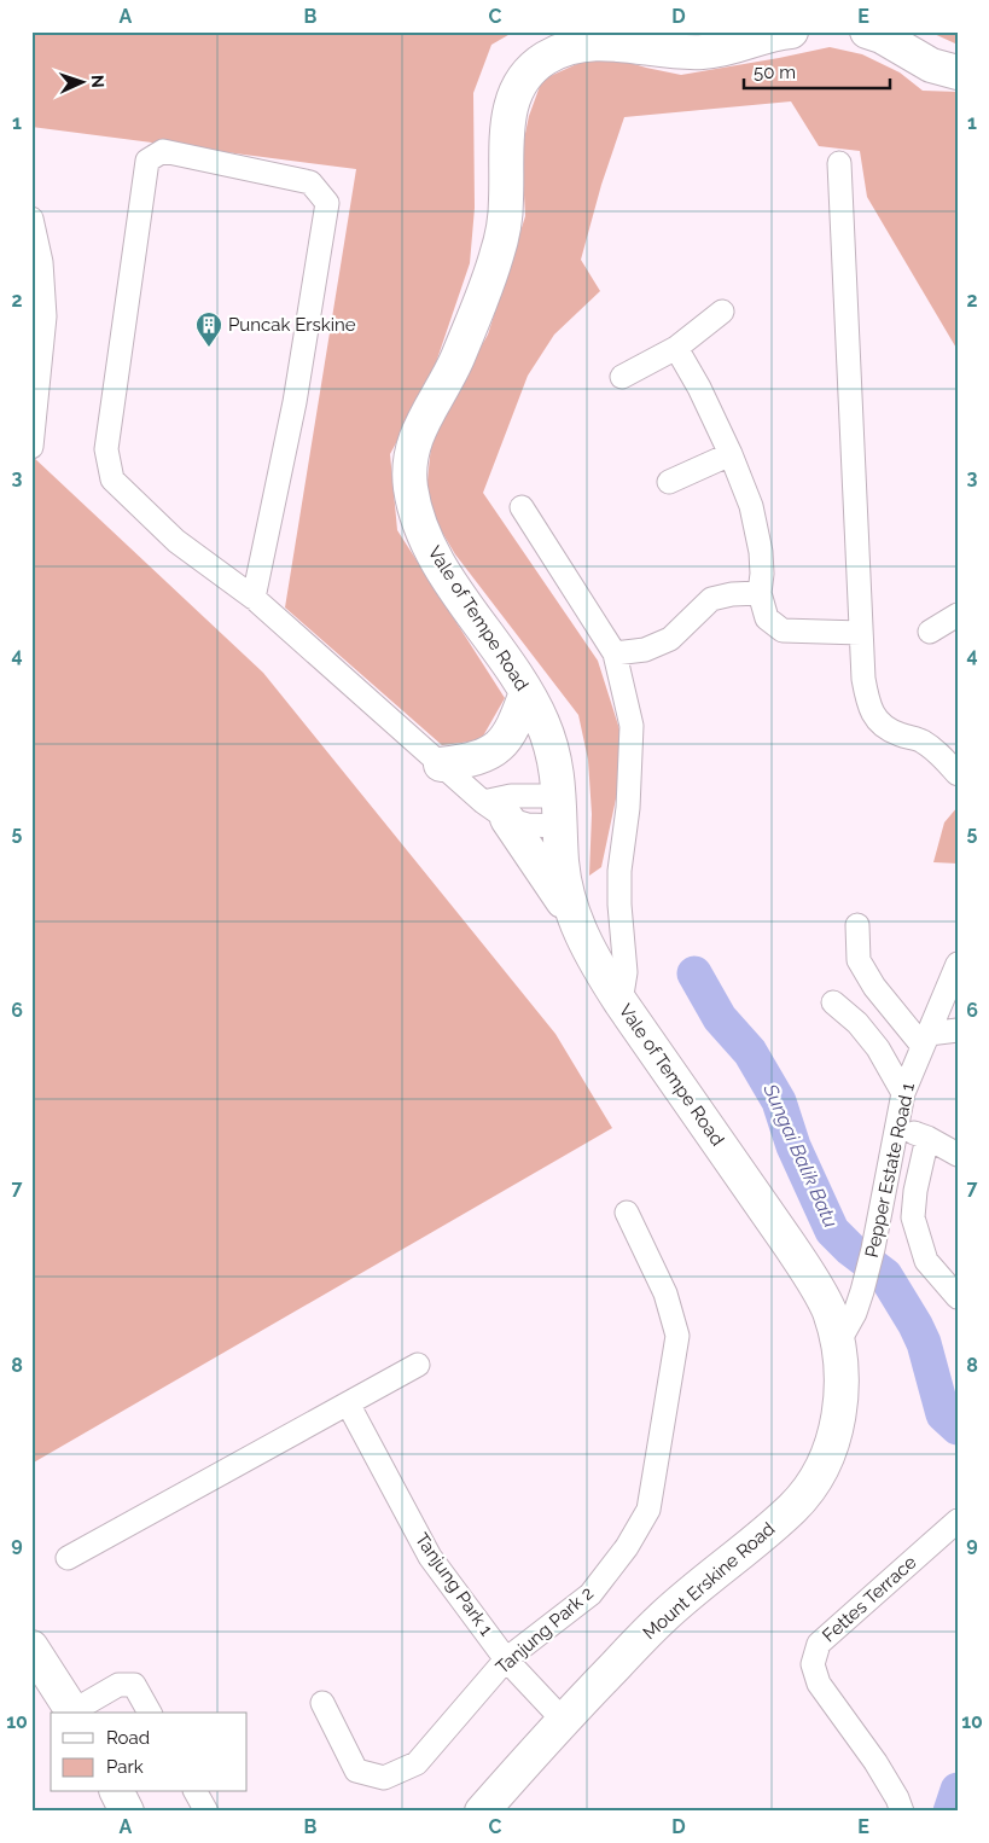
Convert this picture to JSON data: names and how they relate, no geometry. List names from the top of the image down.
{
  "streets": {
    "main road": ["Vale of Tempe Road", "Mount Erskine Road"],
    "street": [
      "Pepper Estate Road 1",
      "Tanjung Park 1",
      "Fettes Terrace",
      "Tanjung Park 2"
    ]
  },
  "crossings": [
    ["Vale of Tempe Road", "Pepper Estate Road 1"],
    ["Vale of Tempe Road", "Mount Erskine Road"],
    ["Pepper Estate Road 1", "Mount Erskine Road"],
    ["Mount Erskine Road", "Tanjung Park 1"],
    ["Tanjung Park 1", "Tanjung Park 2"]
  ],
  "water": ["Sungai Balik Batu"],
  "places": {
    "building": ["Puncak Erskine"]
  },
  "legend": ["Road", "Park"],
  "scale_bar": "50 m",
  "north": "right",
  "grid": {
    "columns": [
      "A",
      "B",
      "C",
      "D",
      "E"
    ],
    "rows": [
      "1",
      "2",
      "3",
      "4",
      "5",
      "6",
      "7",
      "8",
      "9",
      "10"
    ]
  }
}
